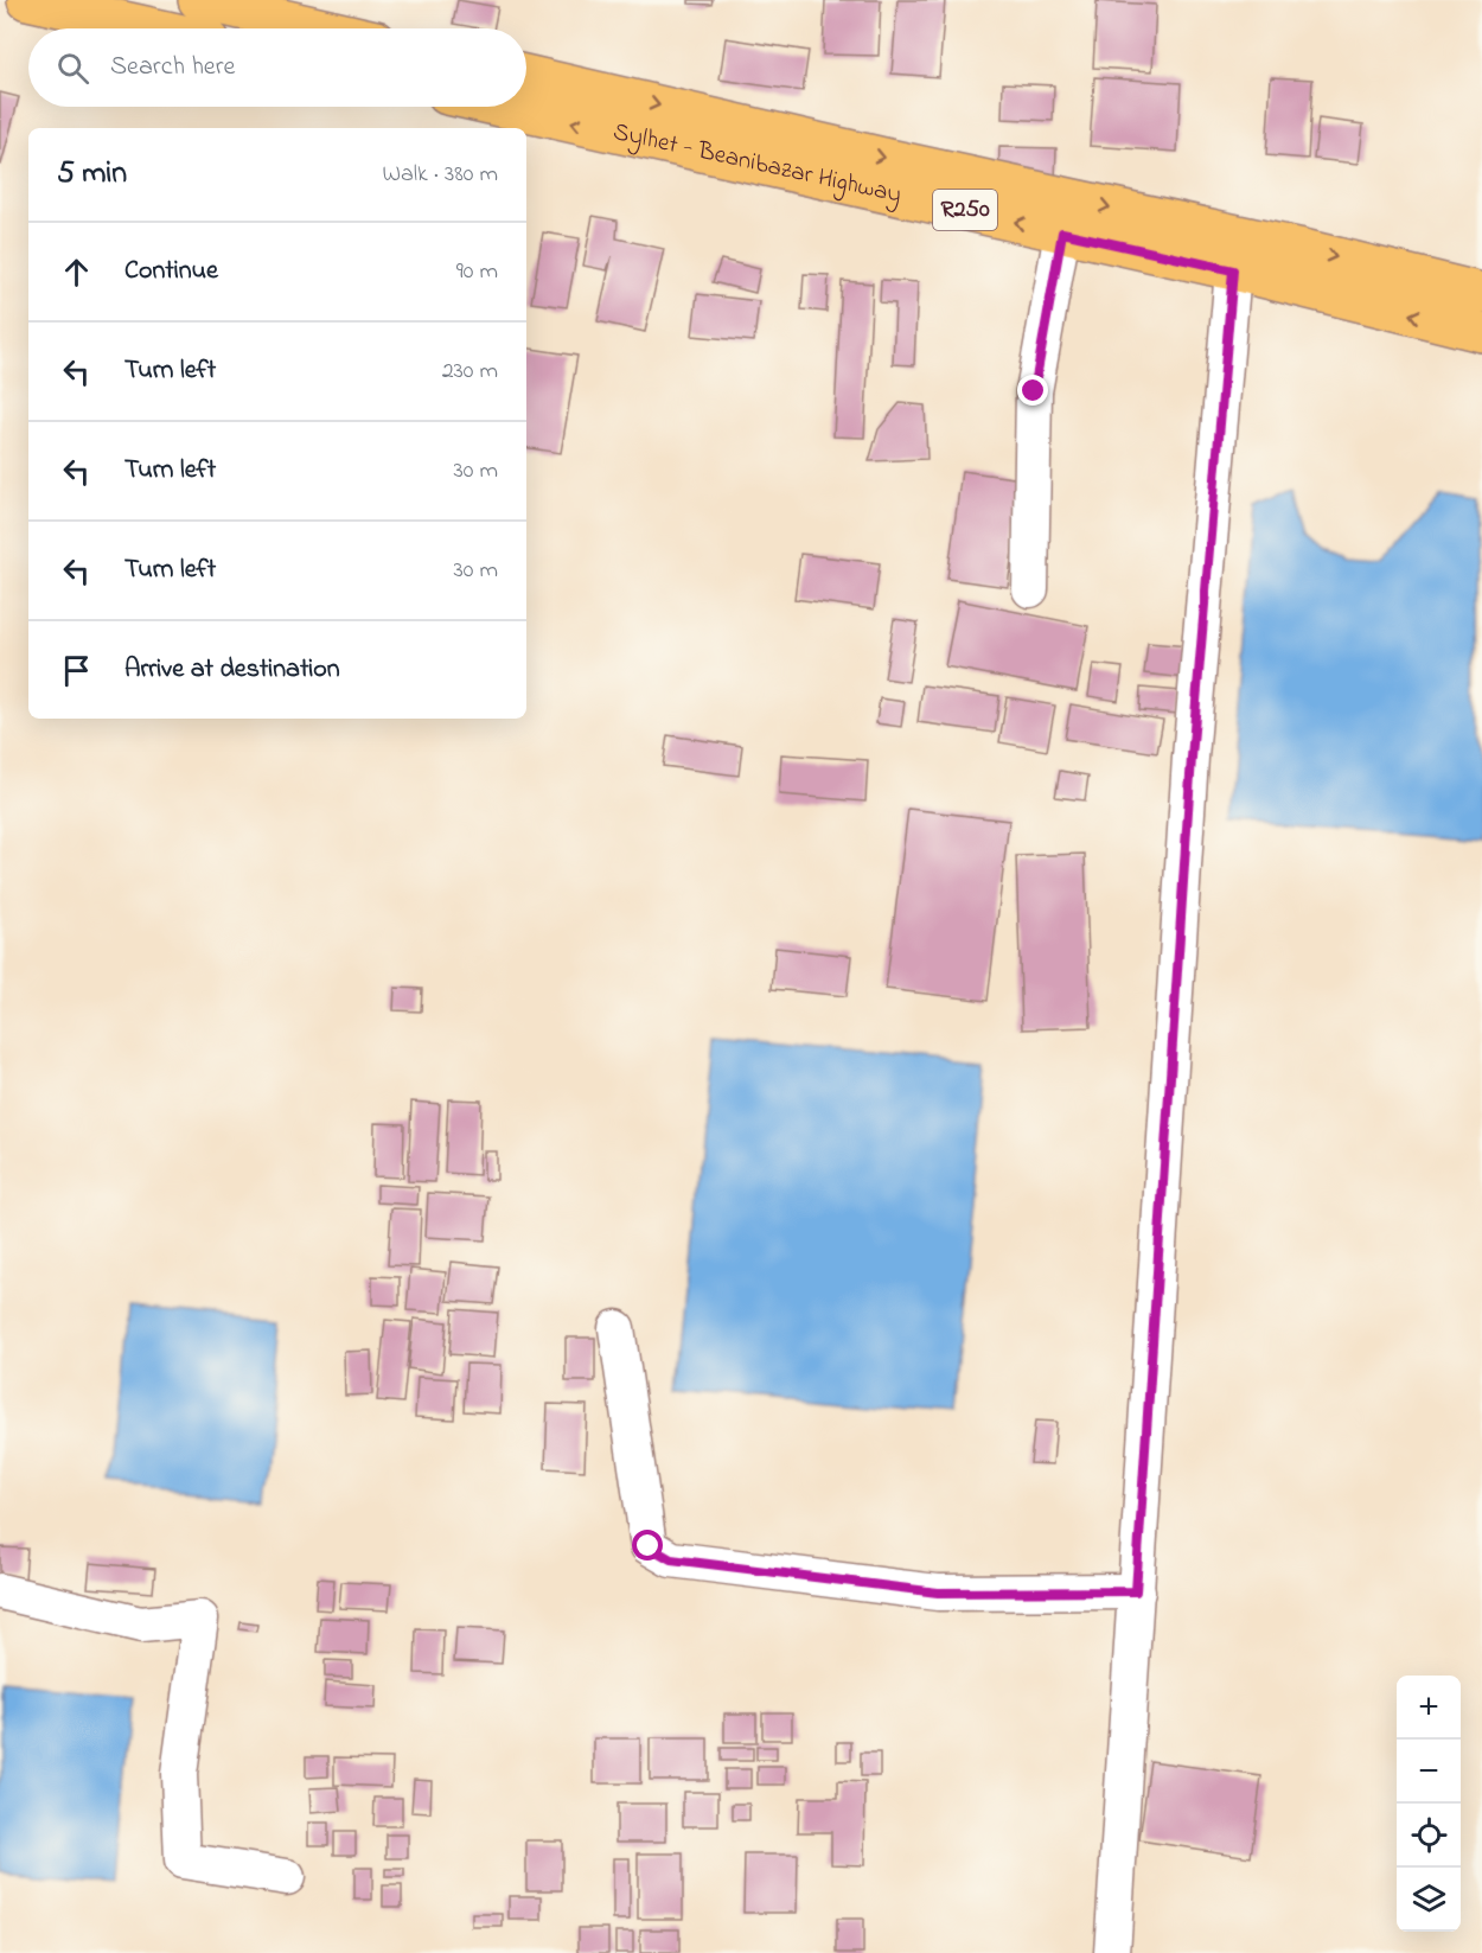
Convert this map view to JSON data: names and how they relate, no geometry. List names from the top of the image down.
{
  "streets": {
    "main road": ["Sylhet - Beanibazar Highway", "R250"]
  },
  "page": {
    "search": "Search here",
    "heading": ["5 min", "Walk · 380 m"],
    "list": [
      ["Continue", "90 m"],
      ["Turn left", "230 m"],
      ["Turn left", "30 m"],
      ["Turn left", "30 m"],
      "Arrive at destination"
    ],
    "map_buttons": ["+", "−"]
  }
}
